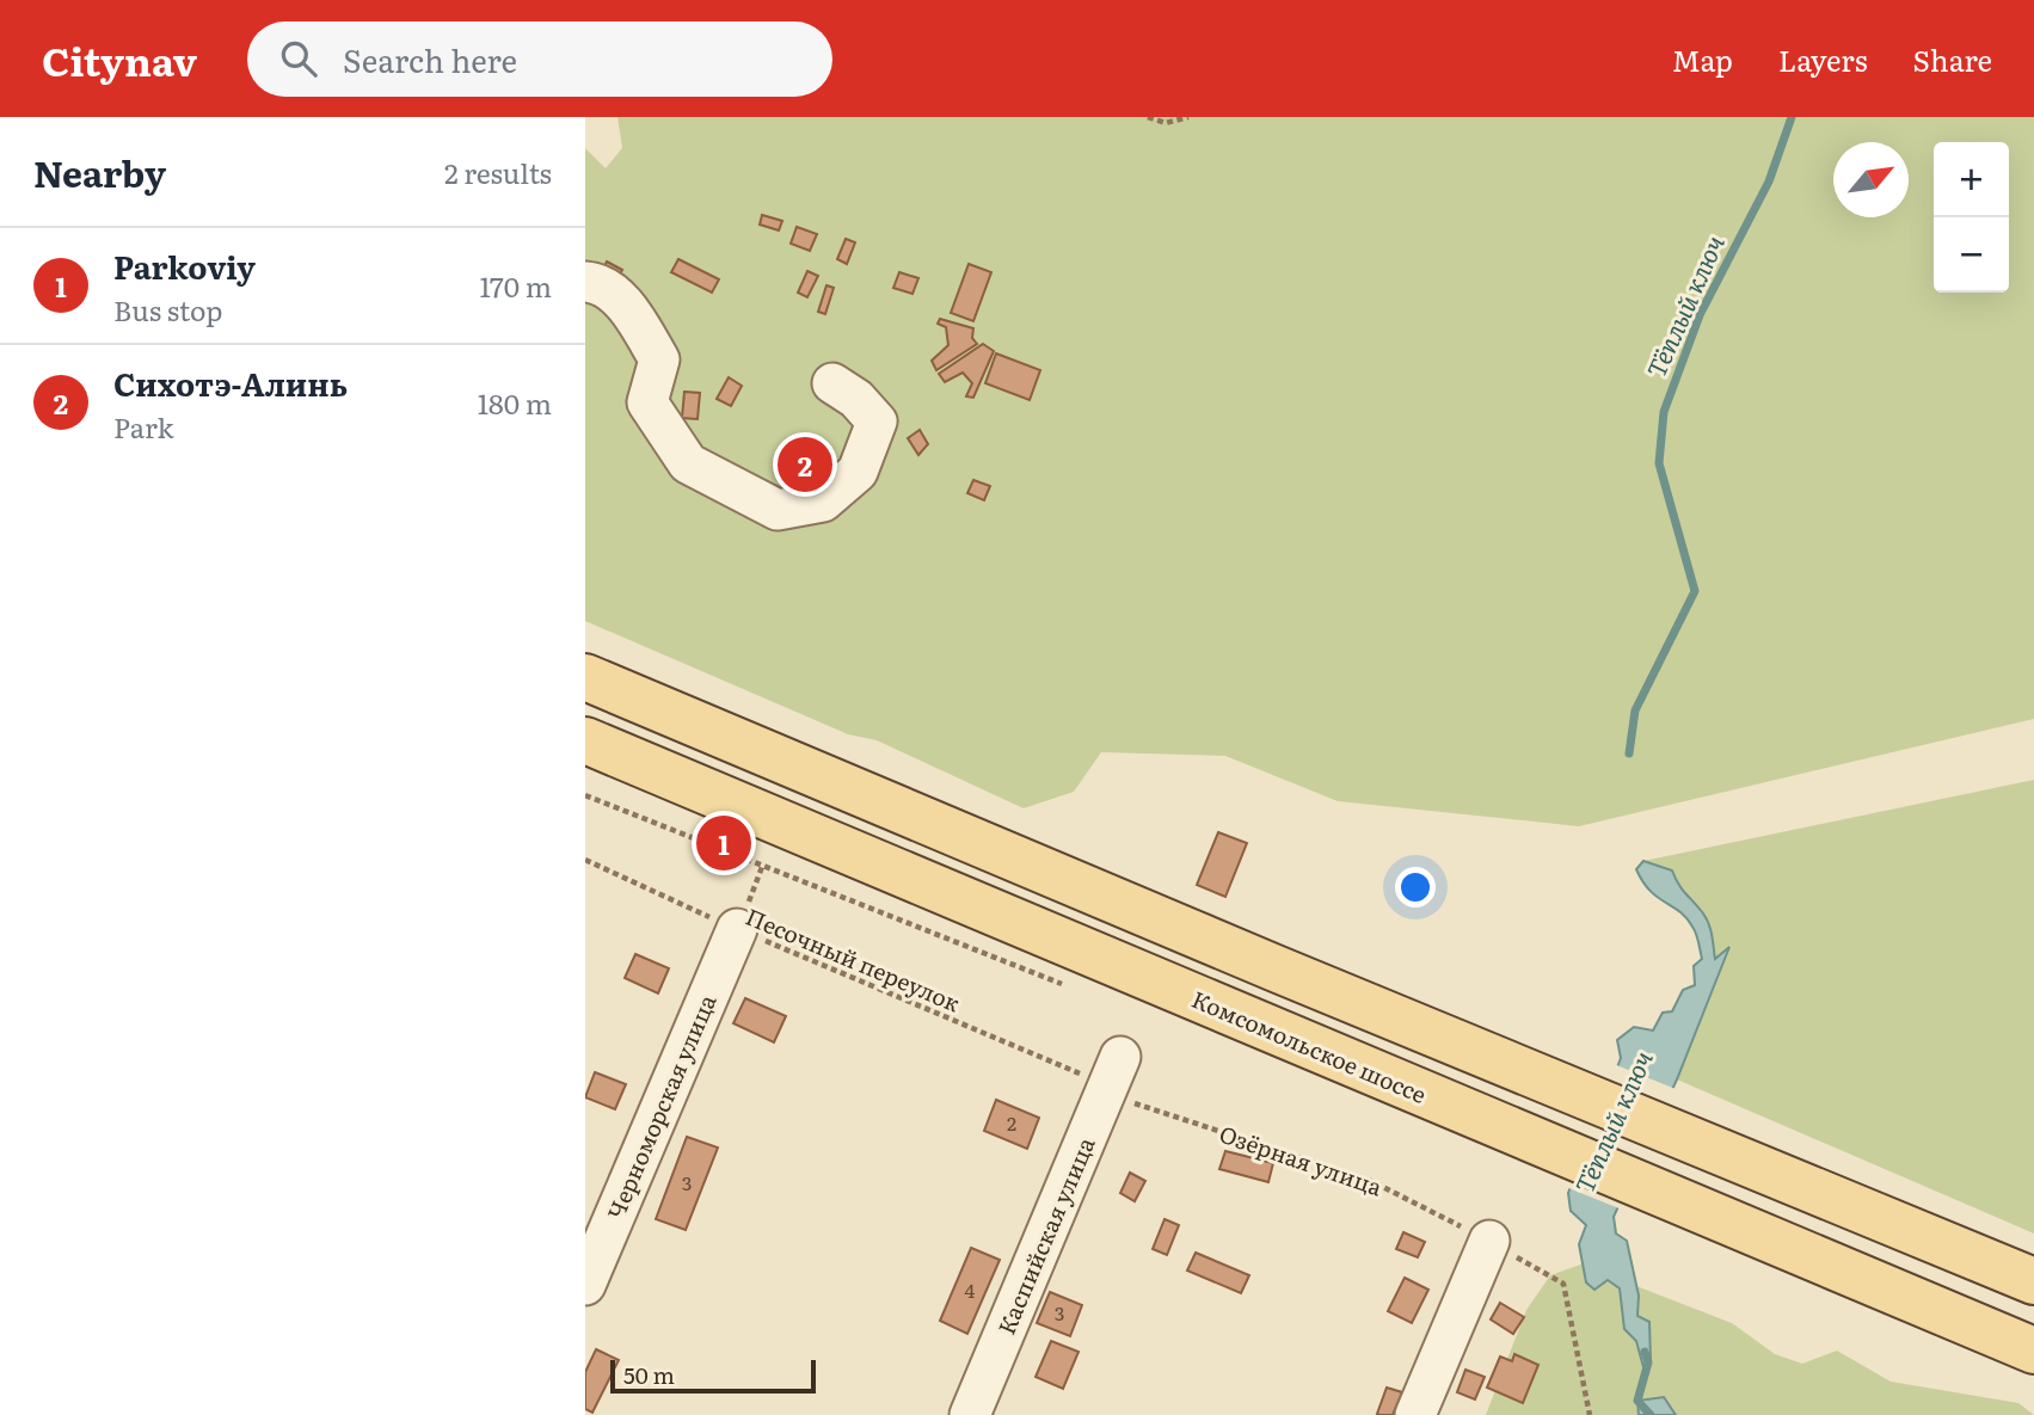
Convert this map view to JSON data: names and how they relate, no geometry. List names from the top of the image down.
{
  "streets": {
    "main road": ["Комсомольское шоссе"],
    "street": ["Черноморская улица", "Каспийская улица"],
    "path": ["Песочный переулок", "Озёрная улица"]
  },
  "crossings": [
    ["Песочный переулок", "Черноморская улица"],
    ["Песочный переулок", "Озёрная улица"],
    ["Песочный переулок", "Каспийская улица"],
    ["Озёрная улица", "Каспийская улица"]
  ],
  "water": ["Тёплый ключ"],
  "house_numbers": [
    "2",
    "3",
    "4",
    "3"
  ],
  "scale_bar": "50 m",
  "north": "top right",
  "page": {
    "header": "Citynav",
    "search": "Search here",
    "nav": ["Map", "Layers", "Share"],
    "heading": ["Nearby", "2 results"],
    "map_buttons": ["+", "−"],
    "list": [
      {
        "mark": "1",
        "name": "Parkoviy",
        "note": "Bus stop",
        "value": "170 m"
      },
      {
        "mark": "2",
        "name": "Сихотэ-Алинь",
        "note": "Park",
        "value": "180 m"
      }
    ],
    "pins": ["2", "1"],
    "scale": "50 m"
  }
}
